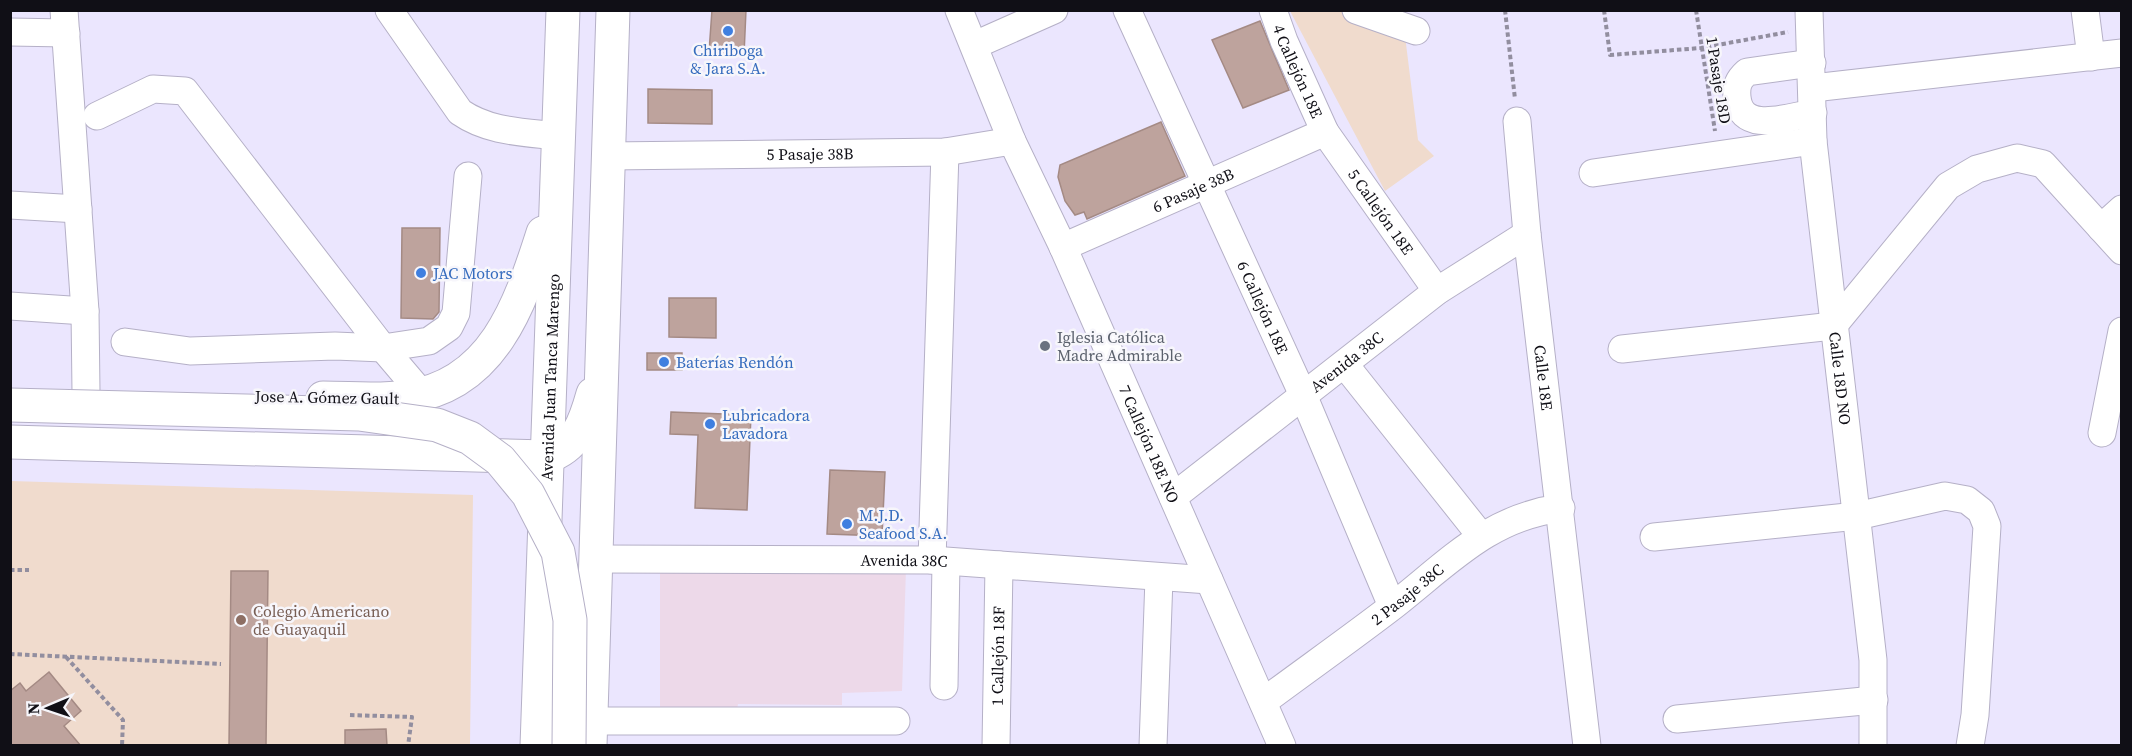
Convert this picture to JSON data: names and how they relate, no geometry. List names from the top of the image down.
{
  "streets": {
    "main road": ["Avenida Juan Tanca Marengo", "Jose A. Gómez Gault"],
    "street": [
      "4 Callejón 18E",
      "5 Pasaje 38B",
      "6 Pasaje 38B",
      "5 Callejón 18E",
      "6 Callejón 18E",
      "Avenida 38C",
      "Calle 18E",
      "Calle 18D NO",
      "7 Callejón 18E NO",
      "2 Pasaje 38C",
      "1 Callejón 18F"
    ],
    "path": ["1 Pasaje 18D"]
  },
  "crossings": [
    ["4 Callejón 18E", "6 Pasaje 38B"],
    ["4 Callejón 18E", "5 Callejón 18E"],
    ["5 Pasaje 38B", "7 Callejón 18E NO"],
    ["6 Pasaje 38B", "5 Callejón 18E"],
    ["6 Pasaje 38B", "6 Callejón 18E"],
    ["6 Pasaje 38B", "7 Callejón 18E NO"],
    ["5 Callejón 18E", "Avenida 38C"],
    ["6 Callejón 18E", "Avenida 38C"],
    ["6 Callejón 18E", "2 Pasaje 38C"],
    ["Avenida 38C", "Calle 18E"],
    ["Avenida 38C", "7 Callejón 18E NO"],
    ["Avenida 38C", "1 Callejón 18F"],
    ["Avenida Juan Tanca Marengo", "Jose A. Gómez Gault"],
    ["Calle 18E", "2 Pasaje 38C"],
    ["7 Callejón 18E NO", "2 Pasaje 38C"]
  ],
  "places": [
    "Chiriboga & Jara S.A.",
    "JAC Motors",
    "Iglesia Católica Madre Admirable",
    "Baterías Rendón",
    "Lubricadora Lavadora",
    "M.J.D. Seafood S.A.",
    "Colegio Americano de Guayaquil"
  ],
  "north": "left"
}
